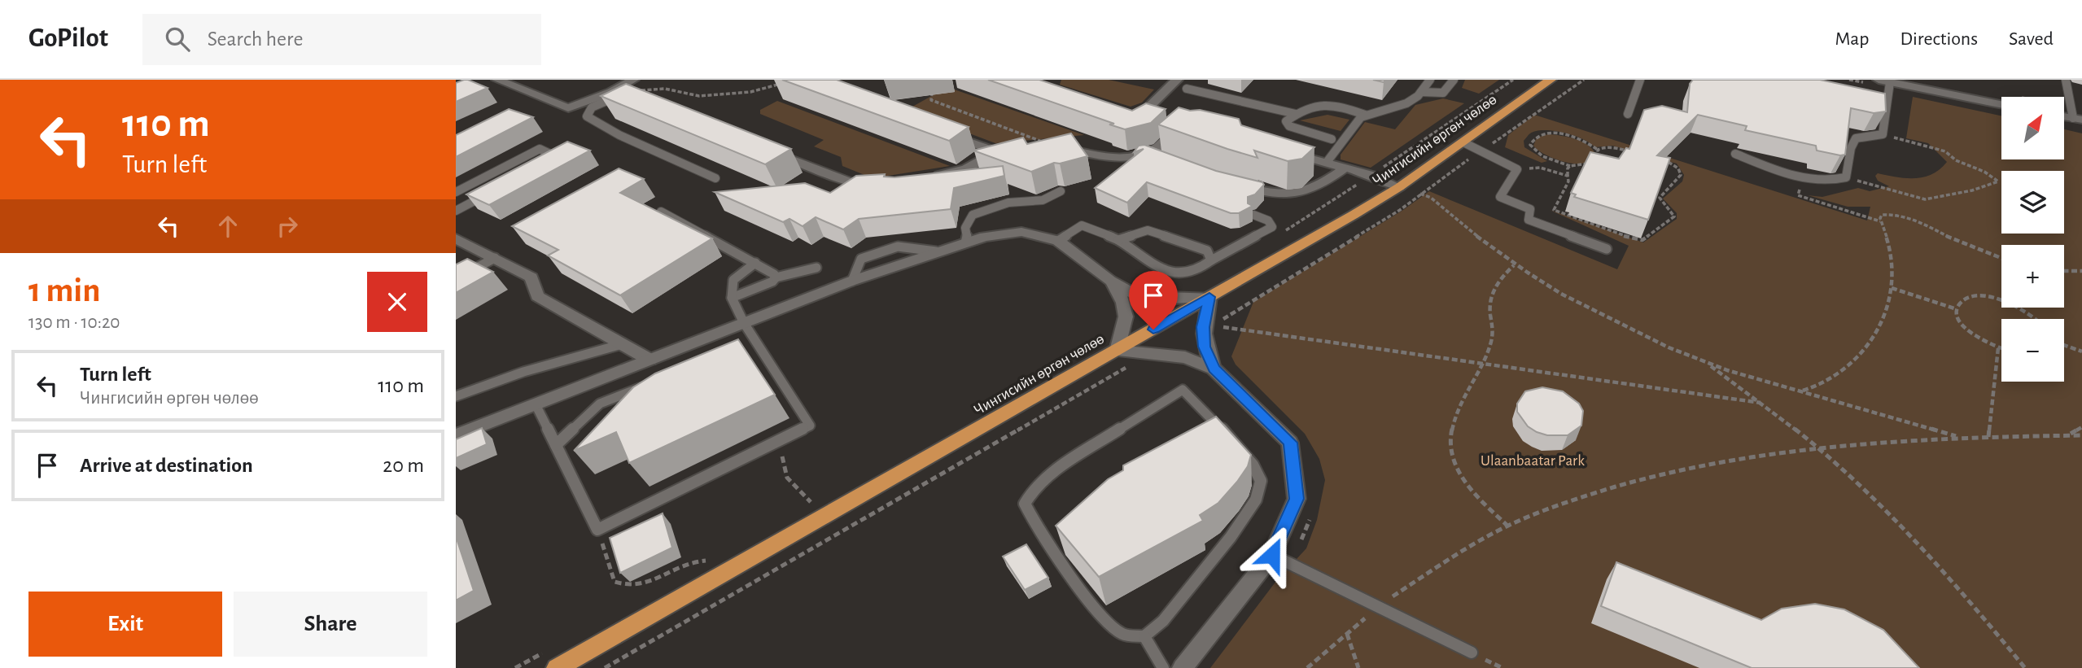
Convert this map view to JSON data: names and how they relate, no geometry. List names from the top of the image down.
{
  "streets": {
    "highway": ["Чингисийн өргөн чөлөө"]
  },
  "parks": ["Ulaanbaatar Park"],
  "north": "top right",
  "page": {
    "header": "GoPilot",
    "search": "Search here",
    "nav": ["Map", "Directions", "Saved"],
    "turn": ["110 m", "Turn left"],
    "map_buttons": ["+", "−"],
    "heading": ["1 min", "130 m · 10:20"],
    "list": [
      {
        "name": "Turn left",
        "note": "Чингисийн өргөн чөлөө",
        "value": "110 m"
      },
      {
        "name": "Arrive at destination",
        "value": "20 m"
      }
    ],
    "buttons": ["Exit", "Share"]
  }
}
